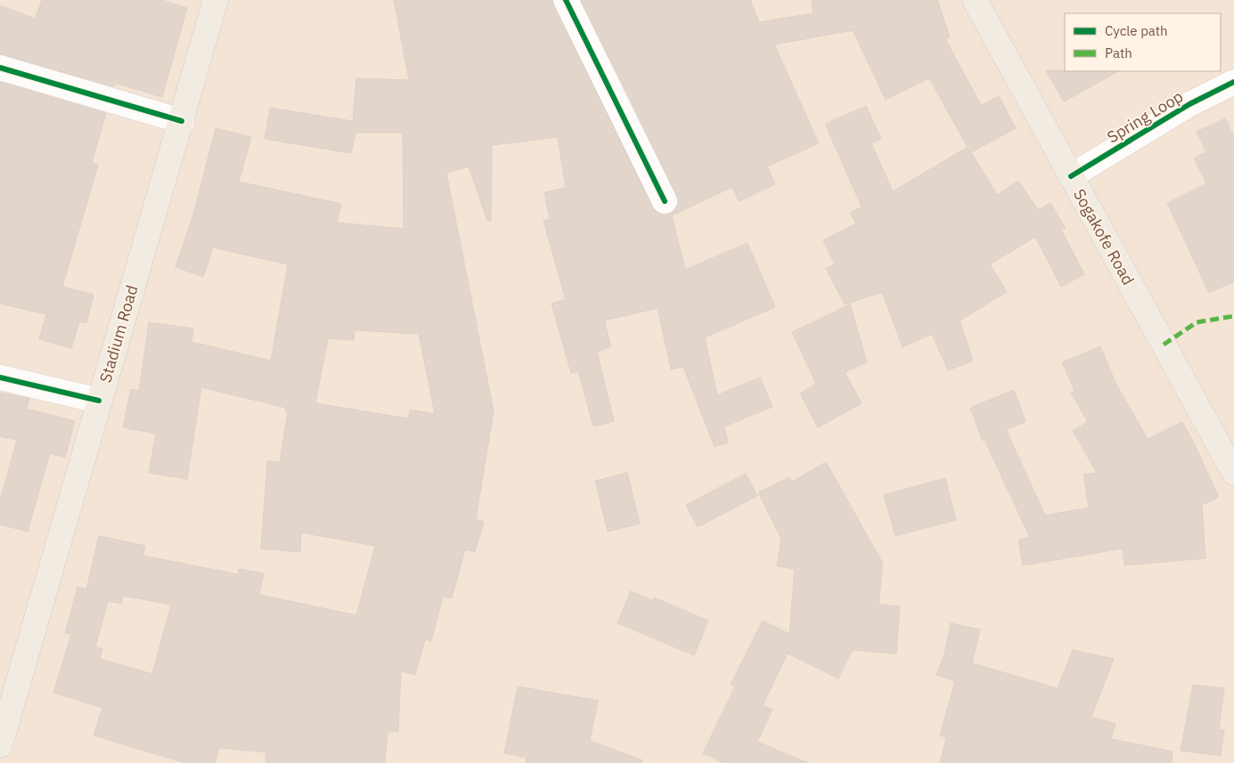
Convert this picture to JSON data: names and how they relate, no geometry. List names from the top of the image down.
{
  "streets": {
    "main road": ["Sogakofe Road", "Stadium Road"],
    "street": ["Spring Loop"]
  },
  "crossings": [
    ["Spring Loop", "Sogakofe Road"]
  ],
  "legend": ["Cycle path", "Path"]
}
